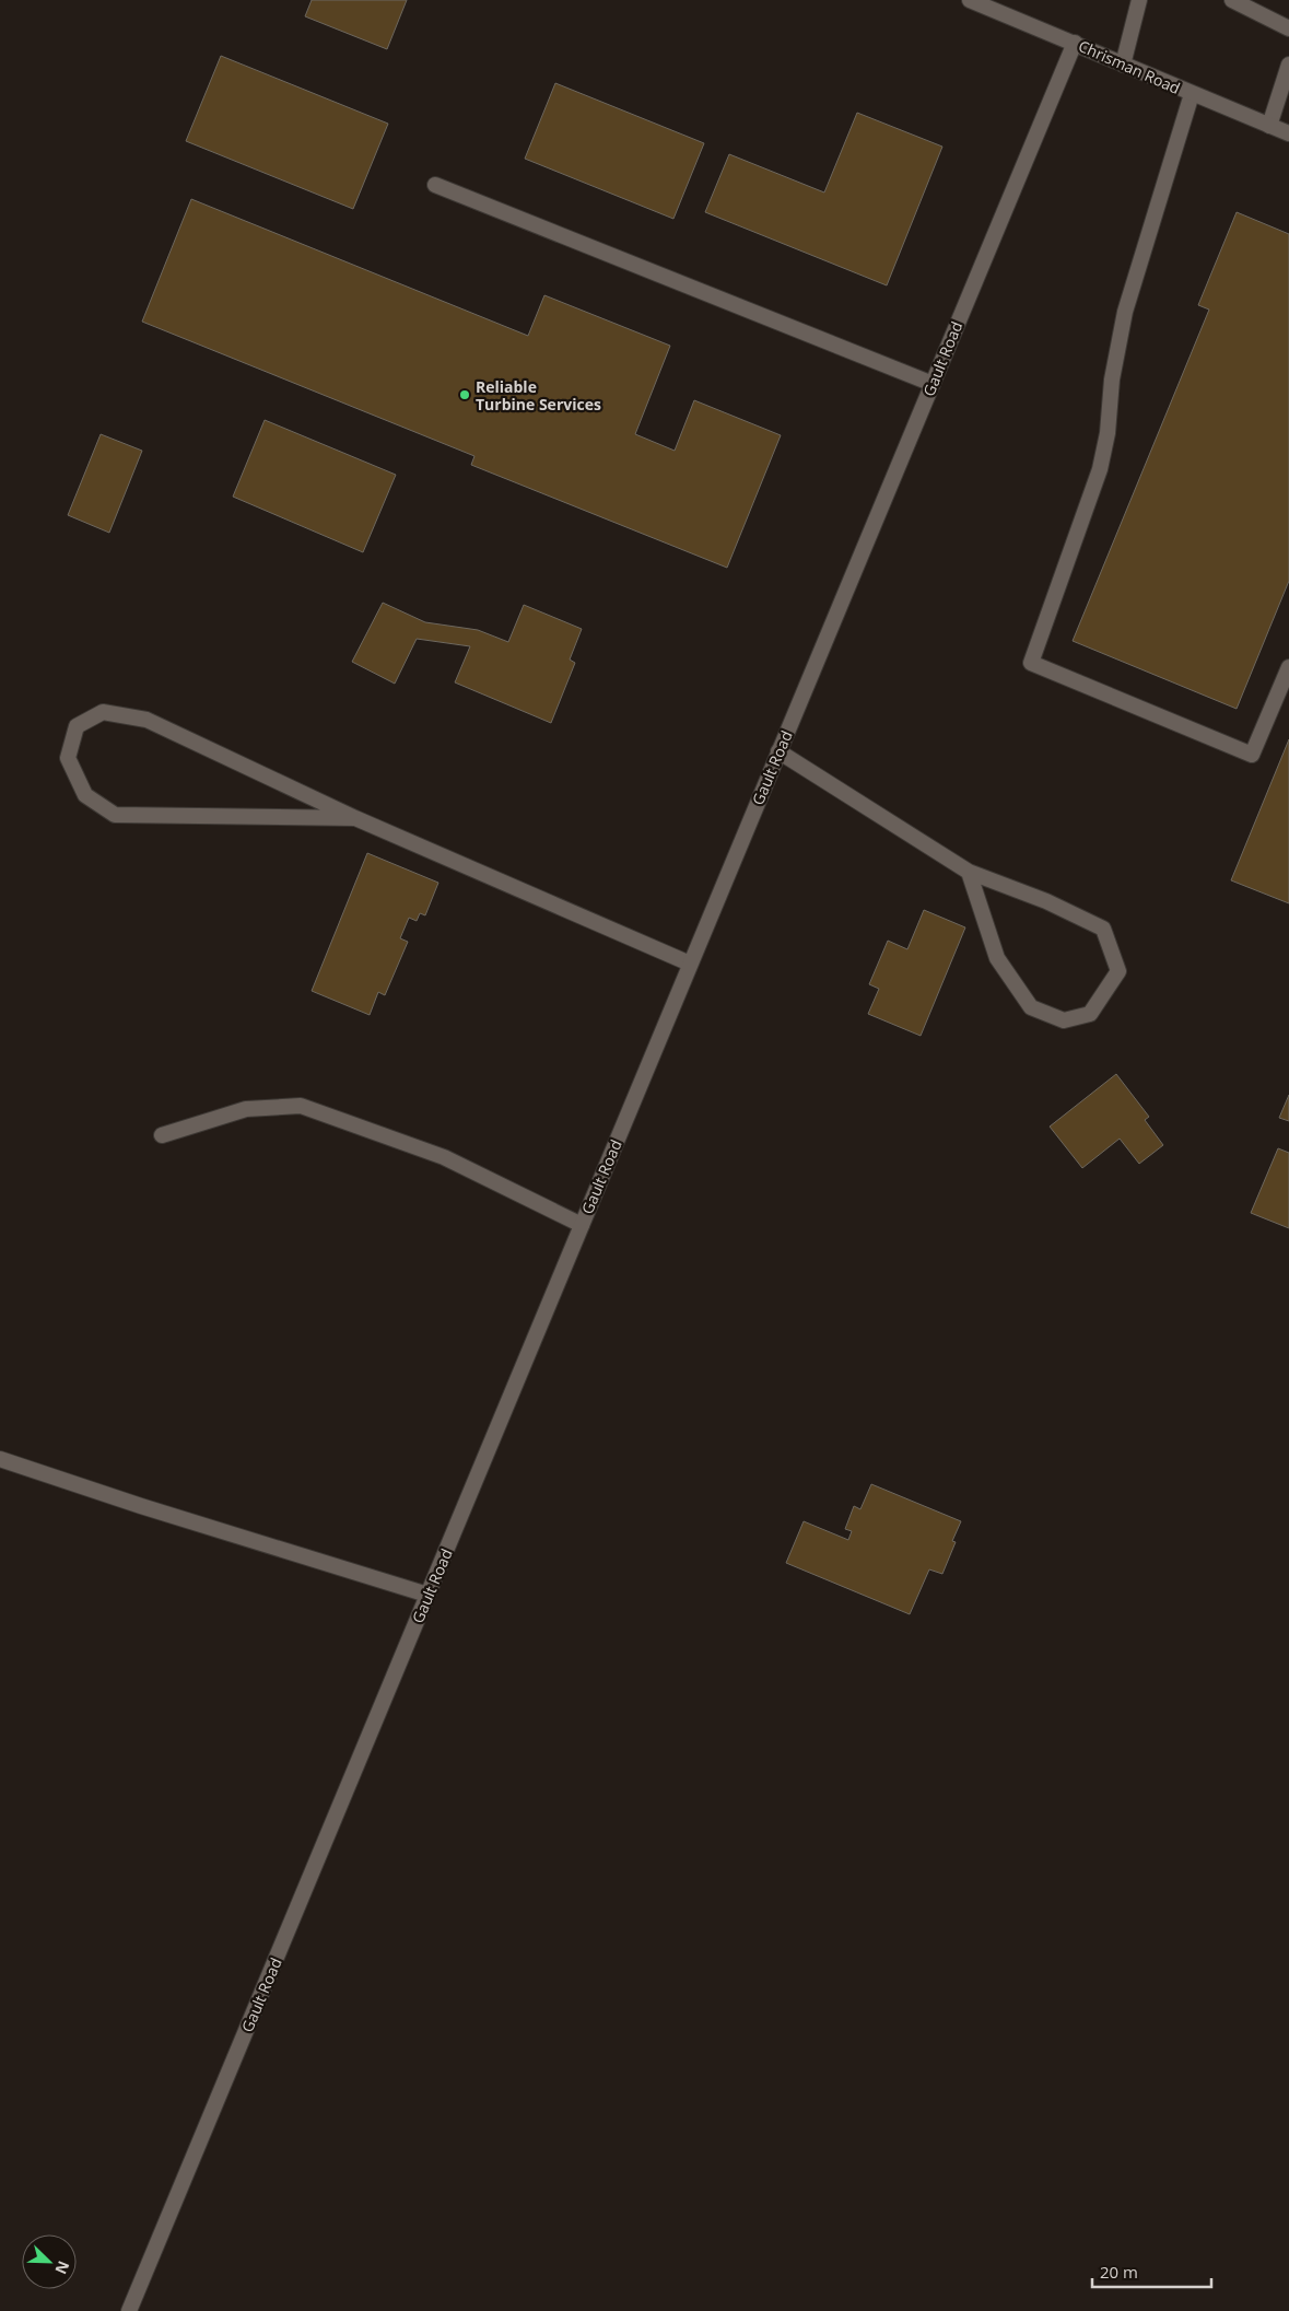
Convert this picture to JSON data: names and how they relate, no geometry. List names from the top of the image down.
{
  "streets": {
    "street": ["Chrisman Road", "Gault Road"]
  },
  "crossings": [
    ["Chrisman Road", "Gault Road"]
  ],
  "places": ["Reliable Turbine Services"],
  "scale_bar": "20 m",
  "north": "bottom right"
}
